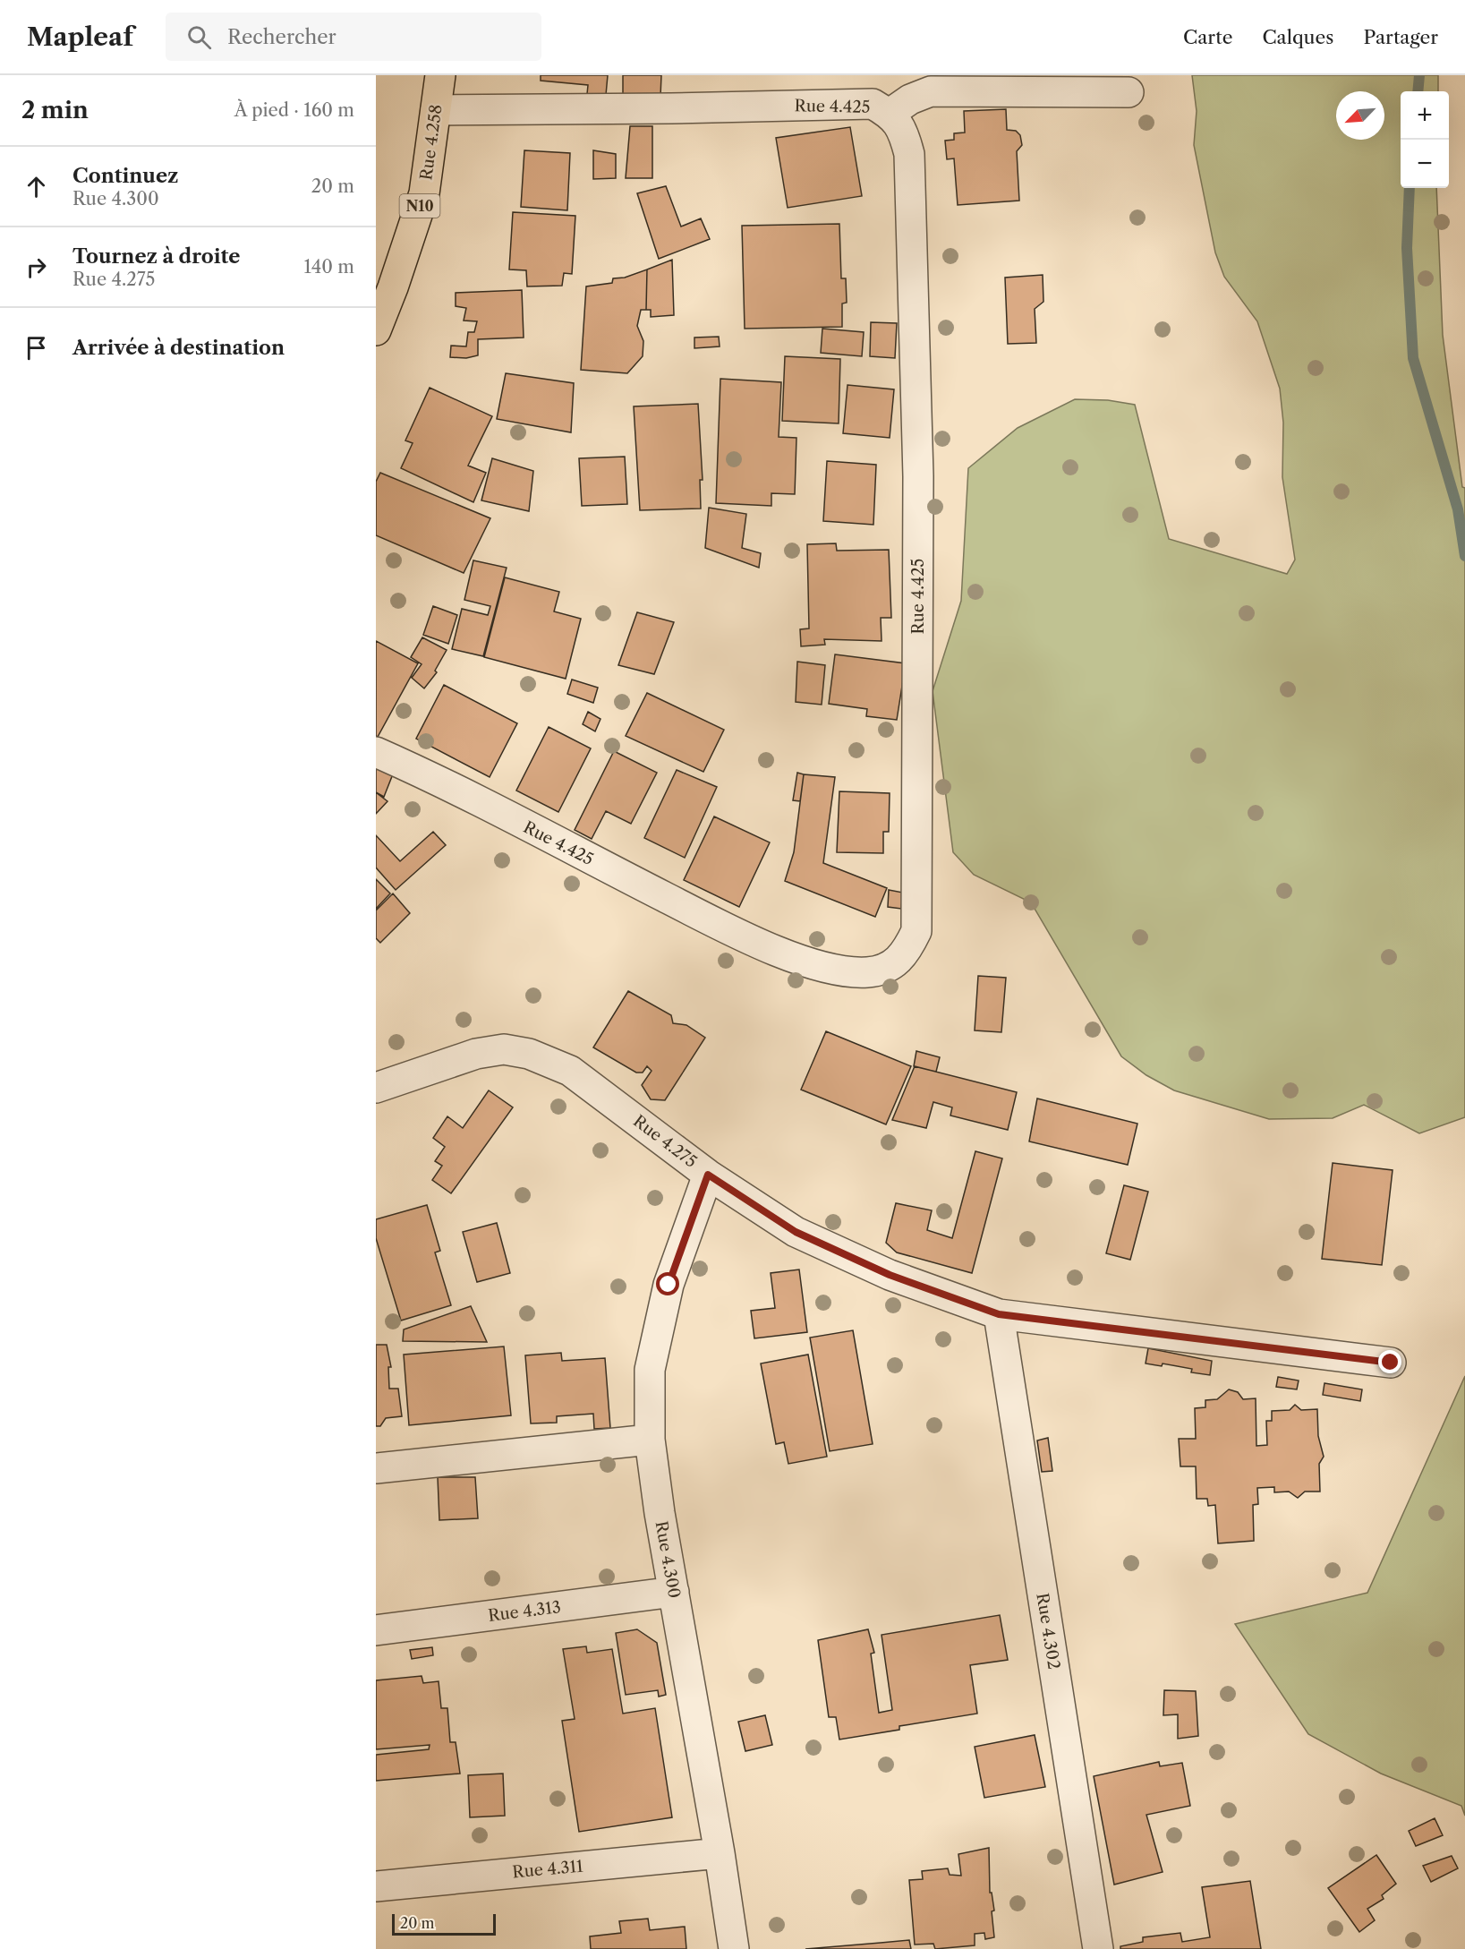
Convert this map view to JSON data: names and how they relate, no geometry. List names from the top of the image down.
{
  "streets": {
    "highway": ["Rue 4.258", "N10"],
    "street": [
      "Rue 4.425",
      "Rue 4.275",
      "Rue 4.300",
      "Rue 4.313",
      "Rue 4.302",
      "Rue 4.311"
    ]
  },
  "crossings": [
    ["Rue 4.425", "Rue 4.258"],
    ["Rue 4.275", "Rue 4.300"],
    ["Rue 4.275", "Rue 4.302"],
    ["Rue 4.300", "Rue 4.313"],
    ["Rue 4.300", "Rue 4.311"]
  ],
  "scale_bar": "20 m",
  "north": "bottom left",
  "page": {
    "header": "Mapleaf",
    "search": "Rechercher",
    "nav": ["Carte", "Calques", "Partager"],
    "heading": ["2 min", "À pied · 160 m"],
    "map_buttons": ["+", "−"],
    "list": [
      ["Continuez", "Rue 4.300", "20 m"],
      ["Tournez à droite", "Rue 4.275", "140 m"],
      "Arrivée à destination"
    ],
    "scale": "20 m"
  }
}
